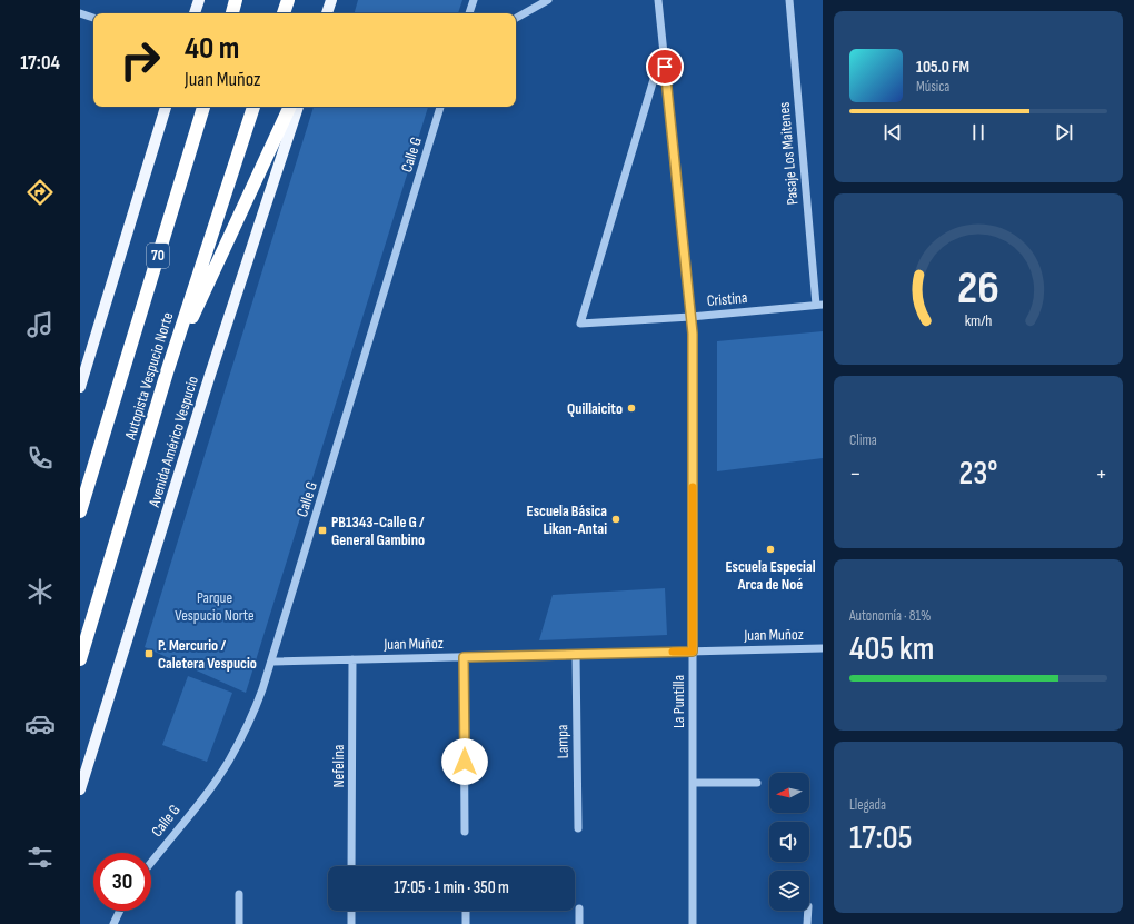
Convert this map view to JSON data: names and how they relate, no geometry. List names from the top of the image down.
{
  "streets": {
    "highway": ["70", "Autopista Vespucio Norte"],
    "main road": ["Avenida Américo Vespucio"],
    "street": [
      "Pasaje Los Maitenes",
      "Calle G",
      "Cristina",
      "Juan Muñoz",
      "La Puntilla",
      "Lampa",
      "Nefelina"
    ]
  },
  "crossings": [
    ["Pasaje Los Maitenes", "Cristina"],
    ["Calle G", "Juan Muñoz"],
    ["Cristina", "La Puntilla"],
    ["Juan Muñoz", "La Puntilla"],
    ["Juan Muñoz", "Lampa"],
    ["Juan Muñoz", "Nefelina"]
  ],
  "parks": ["Parque Vespucio Norte"],
  "places": {
    "other": ["Quillaicito", "Escuela Básica Likan-Antai", "Escuela Especial Arca de Noé"],
    "transit": ["PB1343-Calle G / General Gambino", "P. Mercurio / Caletera Vespucio"]
  },
  "north": "left",
  "page": {
    "tabs": "17:04",
    "turn": ["40 m", "Juan Muñoz"],
    "song": ["105.0 FM", "Música"],
    "tile": [
      "Clima",
      ["Autonomía · 81%", "405 km"],
      ["Llegada", "17:05"]
    ],
    "heat": ["−", "23°", "+"],
    "limit": "30",
    "trip": "17:05 · 1 min · 350 m",
    "gauge": ["26", "km/h"]
  }
}
